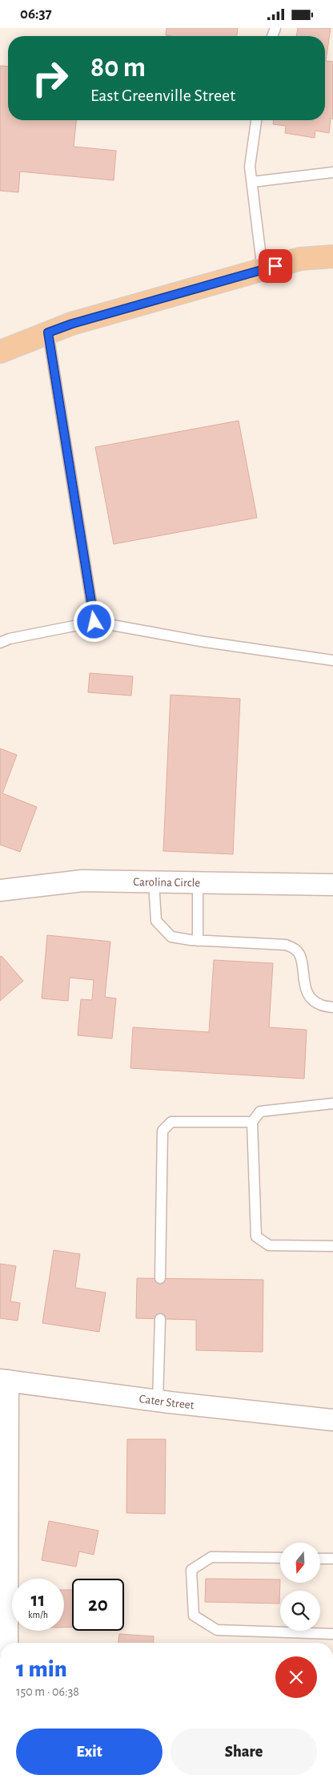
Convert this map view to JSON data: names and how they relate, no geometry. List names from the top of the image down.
{
  "streets": {
    "street": ["Carolina Circle", "Cater Street"]
  },
  "north": "bottom",
  "page": {
    "status": "06:37",
    "turn": ["80 m", "East Greenville Street"],
    "speed": "11 km/h",
    "limit": "20",
    "heading": ["1 min", "150 m · 06:38"],
    "buttons": ["Exit", "Share"]
  }
}
